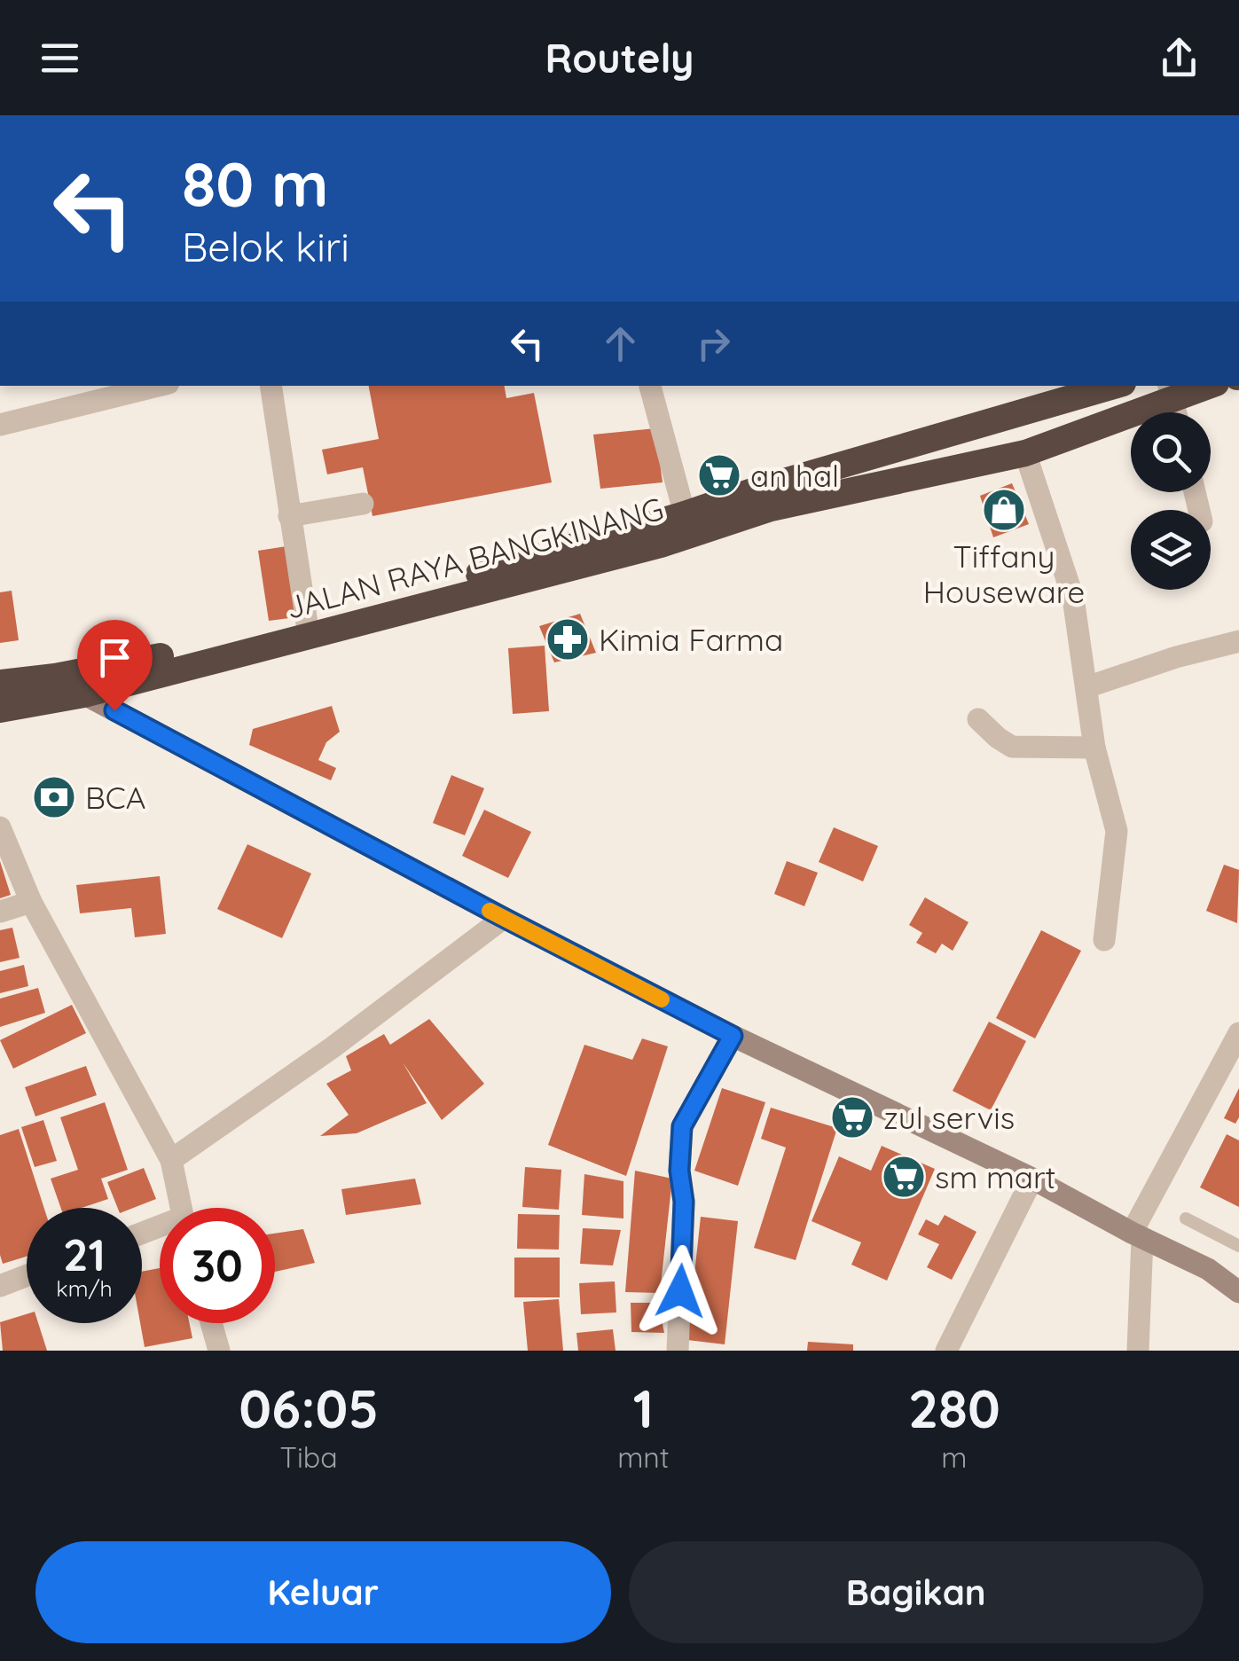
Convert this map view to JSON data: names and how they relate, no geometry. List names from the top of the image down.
{
  "streets": {
    "highway": ["JALAN RAYA BANGKINANG"]
  },
  "places": {
    "supermarket": ["an hal", "zul servis", "sm mart"],
    "shop": ["Tiffany Houseware"],
    "pharmacy": ["Kimia Farma"],
    "bank": ["BCA"]
  },
  "page": {
    "header": "Routely",
    "turn": ["80 m", "Belok kiri"],
    "speed": "21 km/h",
    "limit": "30",
    "eta": [
      "06:05",
      "Tiba",
      "1",
      "mnt",
      "280",
      "m"
    ],
    "buttons": ["Keluar", "Bagikan"]
  }
}
